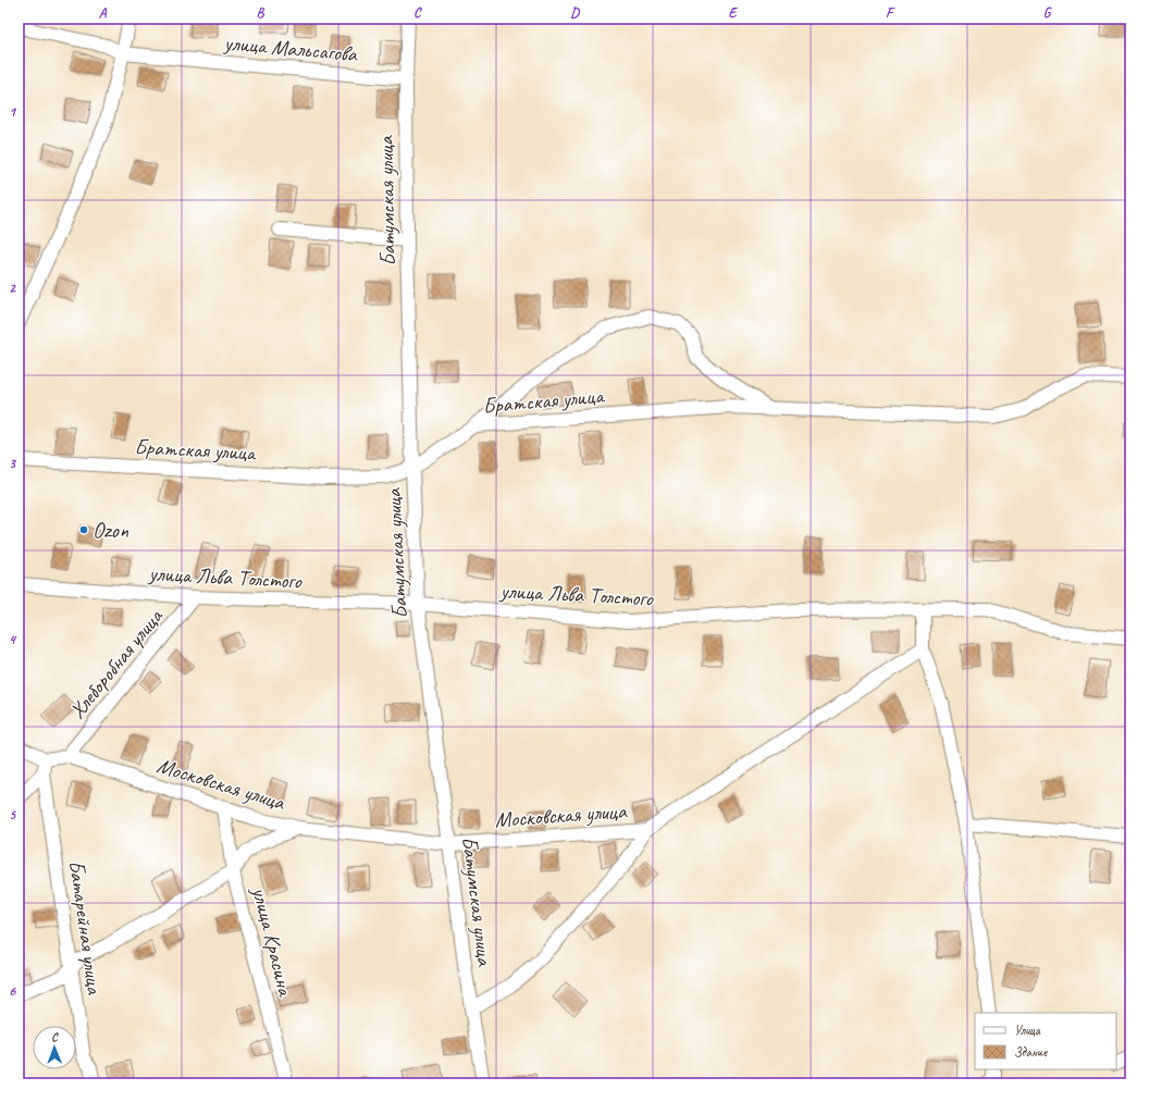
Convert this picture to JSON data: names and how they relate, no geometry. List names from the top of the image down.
{
  "streets": {
    "street": [
      "улица Мальсагова",
      "Батумская улица",
      "Братская улица",
      "улица Льва Толстого",
      "Хлеборобная улица",
      "Московская улица",
      "Батарейная улица",
      "улица Красина"
    ]
  },
  "crossings": [
    ["улица Мальсагова", "Батумская улица"],
    ["Батумская улица", "Братская улица"],
    ["Батумская улица", "улица Льва Толстого"],
    ["Батумская улица", "Московская улица"],
    ["улица Льва Толстого", "Хлеборобная улица"],
    ["Хлеборобная улица", "Московская улица"],
    ["Московская улица", "улица Красина"]
  ],
  "places": ["Ozon"],
  "legend": ["Улица", "Здание"],
  "north": "top",
  "grid": {
    "columns": [
      "A",
      "B",
      "C",
      "D",
      "E",
      "F",
      "G"
    ],
    "rows": [
      "1",
      "2",
      "3",
      "4",
      "5",
      "6"
    ]
  }
}
